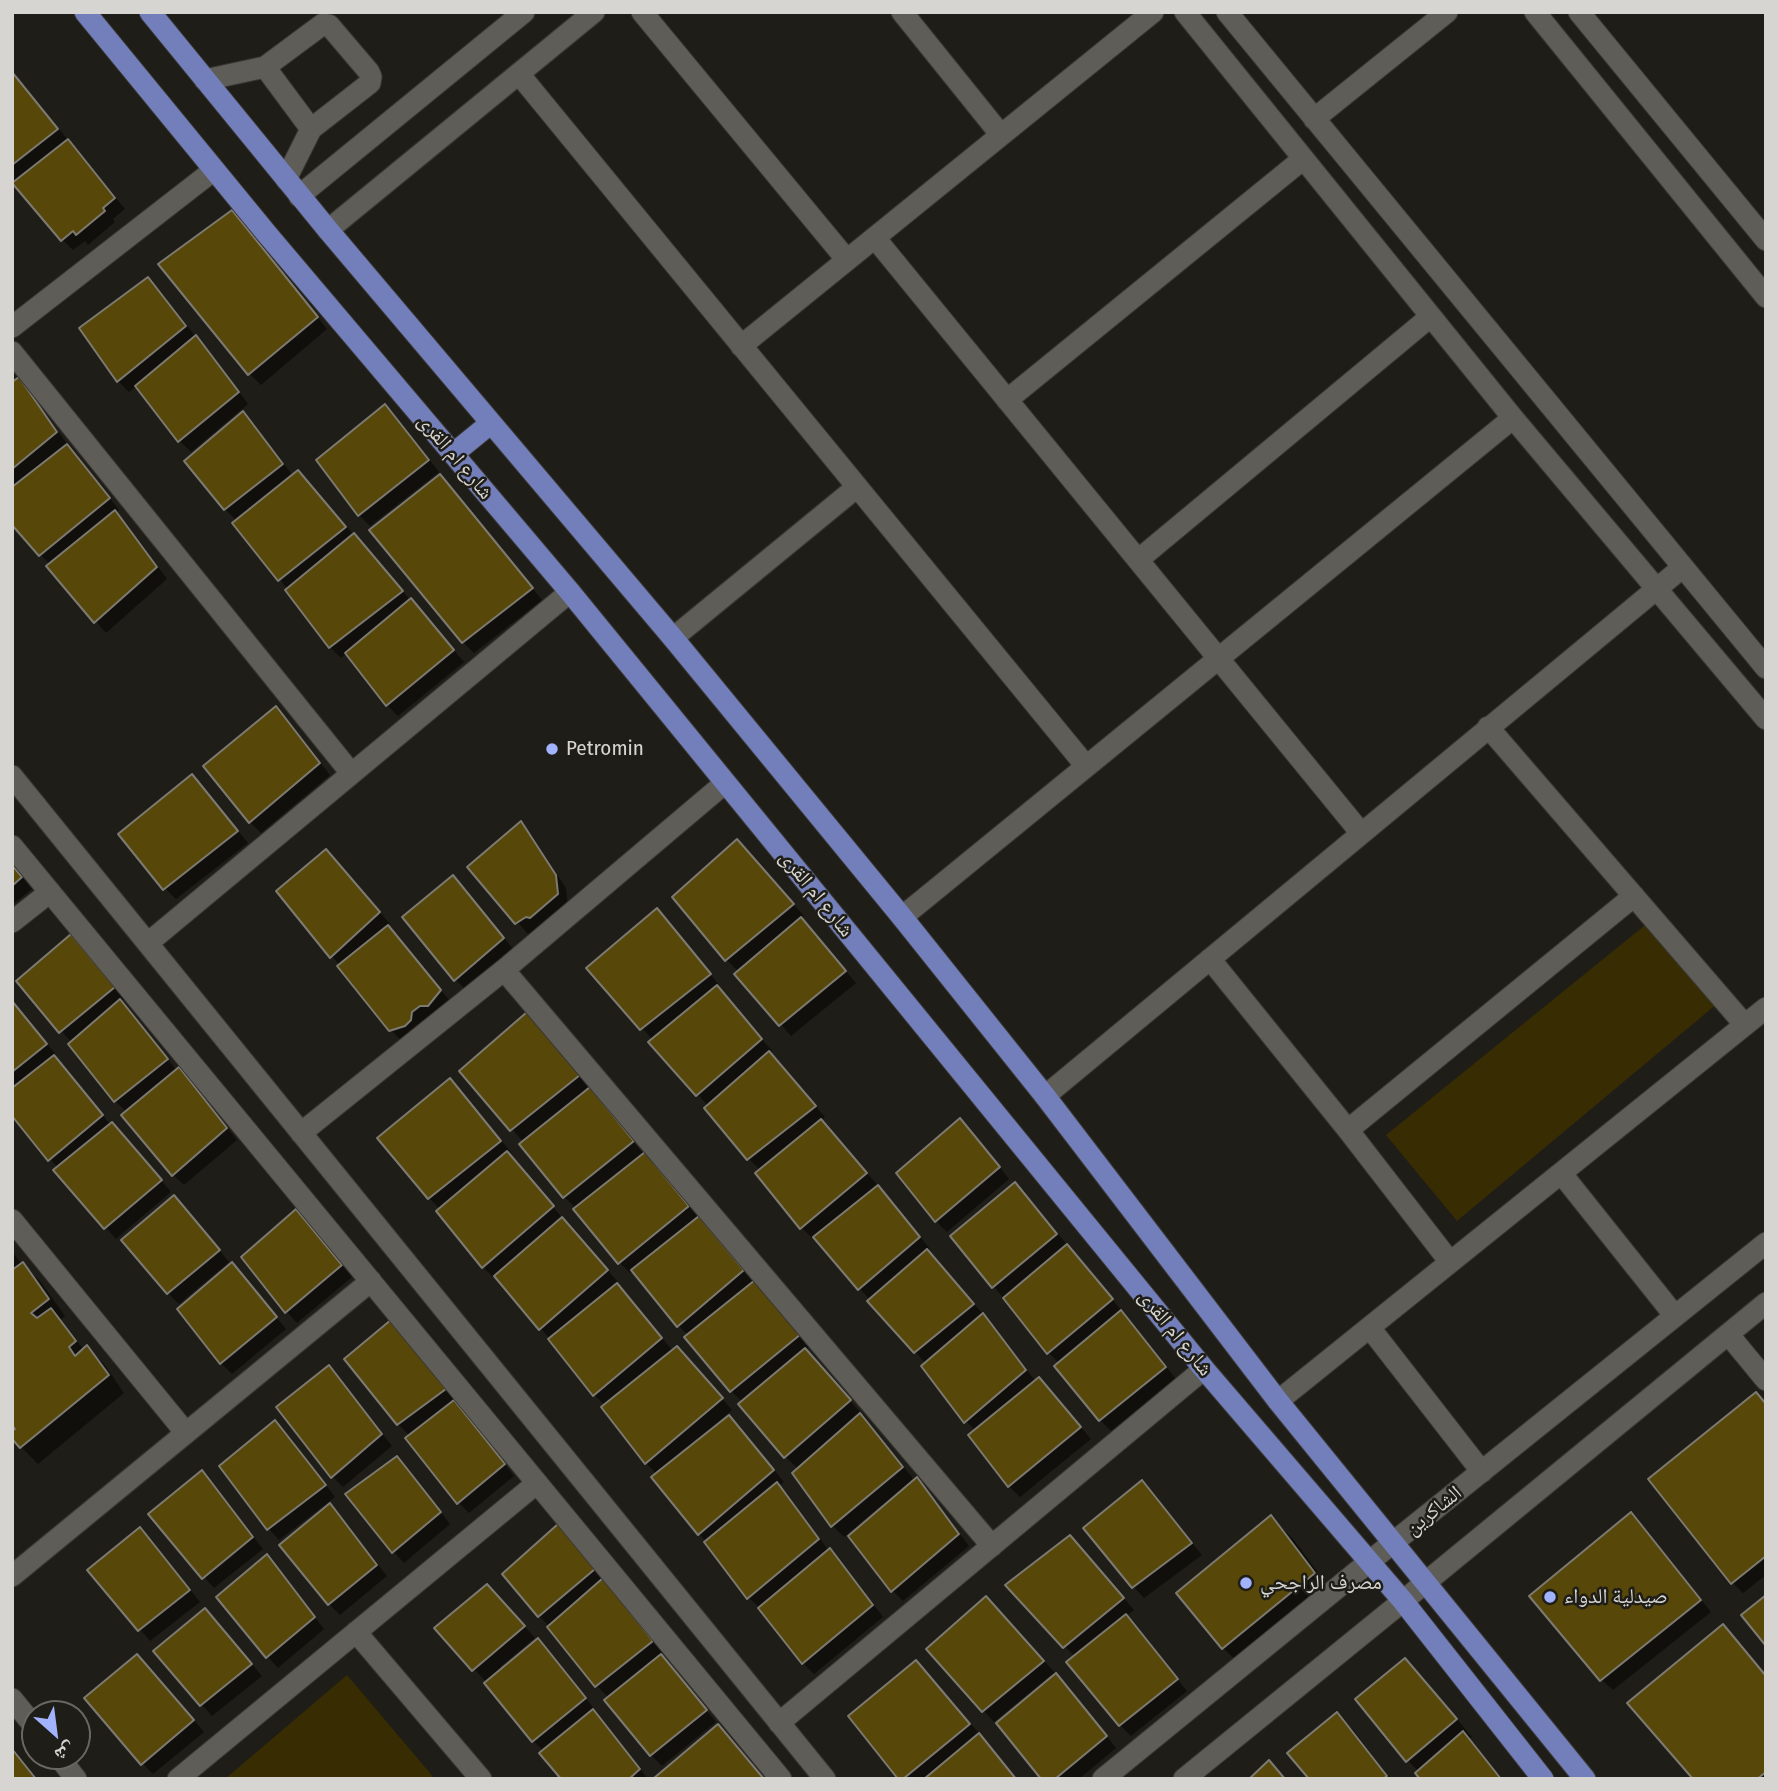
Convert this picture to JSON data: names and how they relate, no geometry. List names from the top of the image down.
{
  "streets": {
    "main road": ["شارع ام القرى"],
    "street": ["الشاكرين"]
  },
  "crossings": [
    ["شارع ام القرى", "الشاكرين"]
  ],
  "places": ["Petromin", "مصرف الراجحي", "صيدلية الدواء"],
  "north": "bottom right"
}
